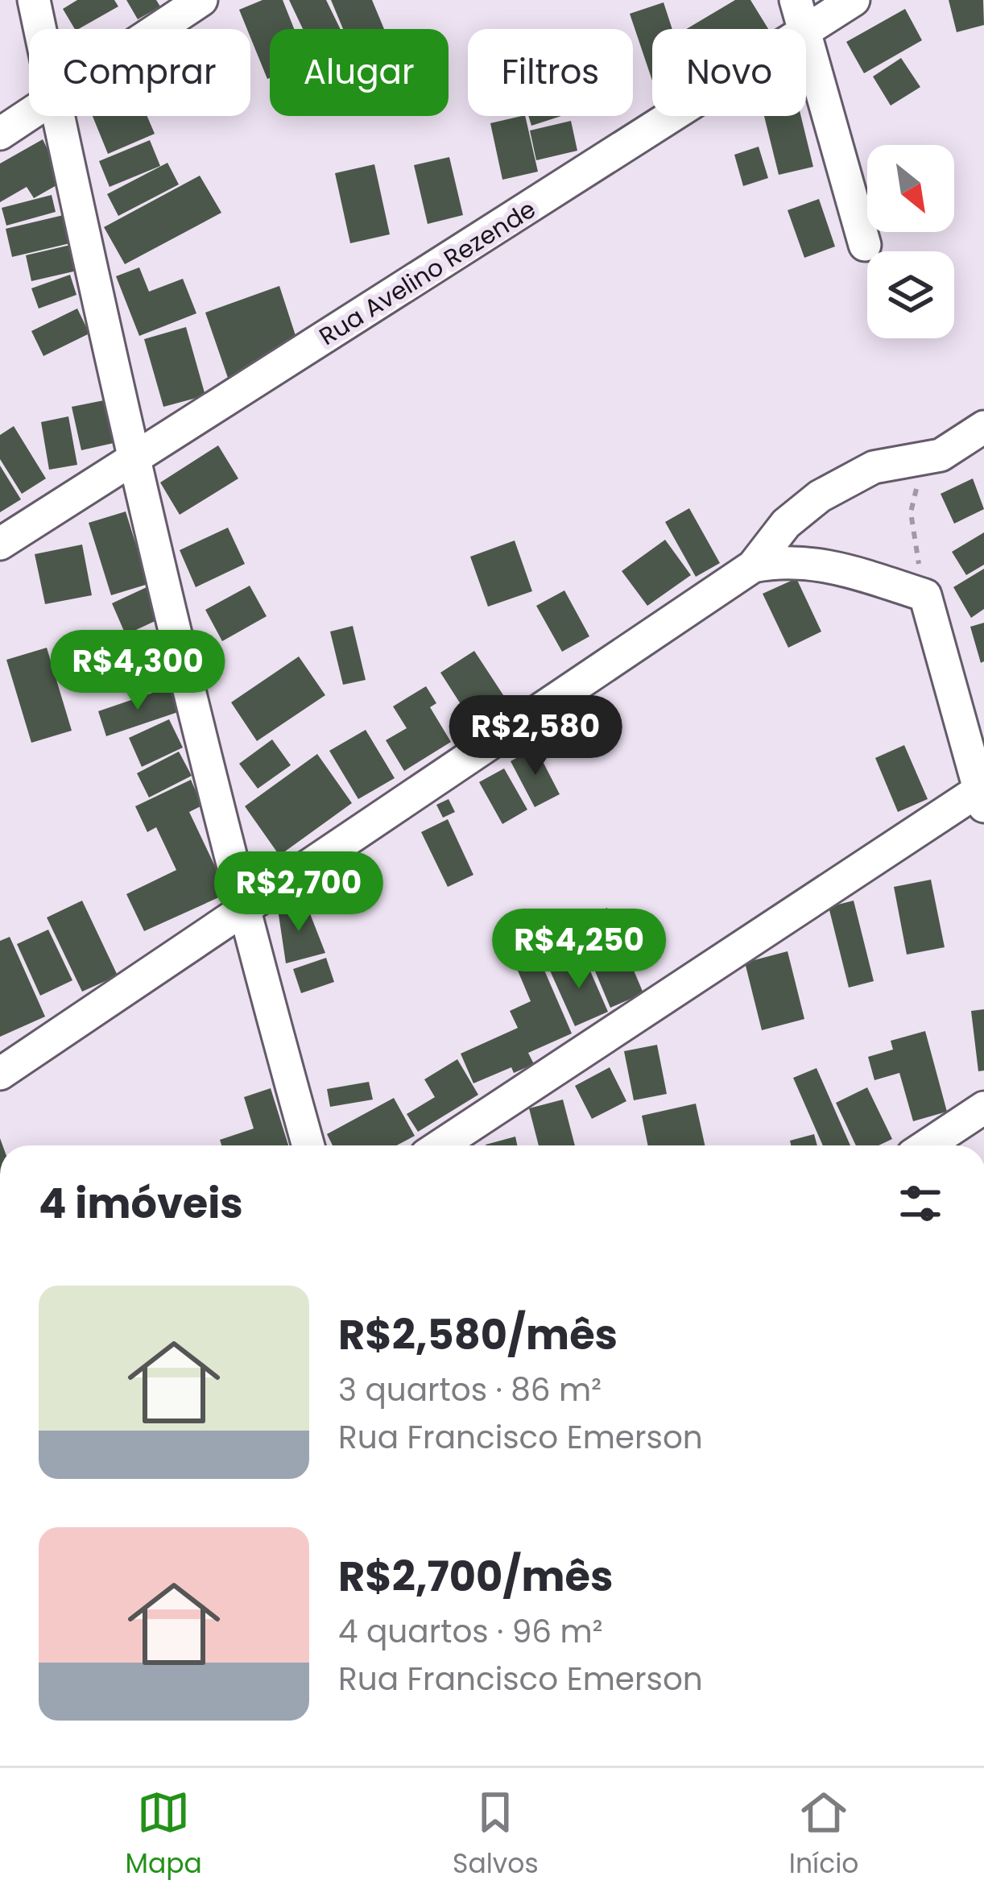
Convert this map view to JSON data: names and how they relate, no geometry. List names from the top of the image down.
{
  "streets": {
    "street": ["Rua Avelino Rezende"]
  },
  "north": "bottom right",
  "page": {
    "chip": [
      "Comprar",
      "Alugar",
      "Filtros",
      "Novo"
    ],
    "price": [
      "R$4,300",
      "R$2,580",
      "R$2,700",
      "R$4,250"
    ],
    "heading": "4 imóveis",
    "list": [
      {
        "name": "R$2,580/mês",
        "note": "3 quartos · 86 m² · Rua Francisco Emerson"
      },
      {
        "name": "R$2,700/mês",
        "note": "4 quartos · 96 m² · Rua Francisco Emerson"
      }
    ],
    "tabs": ["Mapa", "Salvos", "Início"]
  }
}
